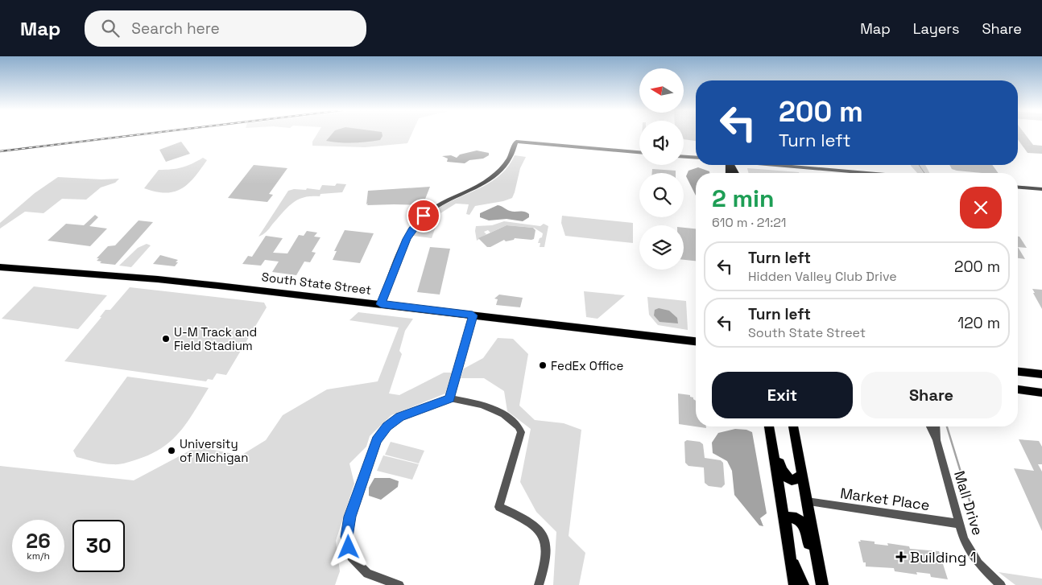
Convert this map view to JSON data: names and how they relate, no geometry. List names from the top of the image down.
{
  "streets": {
    "main road": ["South State Street"],
    "street": ["Market Place", "Mall Drive"]
  },
  "crossings": [
    ["Market Place", "Mall Drive"]
  ],
  "places": {
    "other": ["U-M Track and Field Stadium", "FedEx Office", "University of Michigan"],
    "health": ["Building 1"]
  },
  "north": "left",
  "page": {
    "header": "Map",
    "search": "Search here",
    "nav": ["Map", "Layers", "Share"],
    "turn": ["200 m", "Turn left"],
    "heading": ["2 min", "610 m · 21:21"],
    "list": [
      {
        "name": "Turn left",
        "note": "Hidden Valley Club Drive",
        "value": "200 m"
      },
      {
        "name": "Turn left",
        "note": "South State Street",
        "value": "120 m"
      }
    ],
    "buttons": ["Exit", "Share"],
    "speed": "26 km/h",
    "limit": "30"
  }
}
